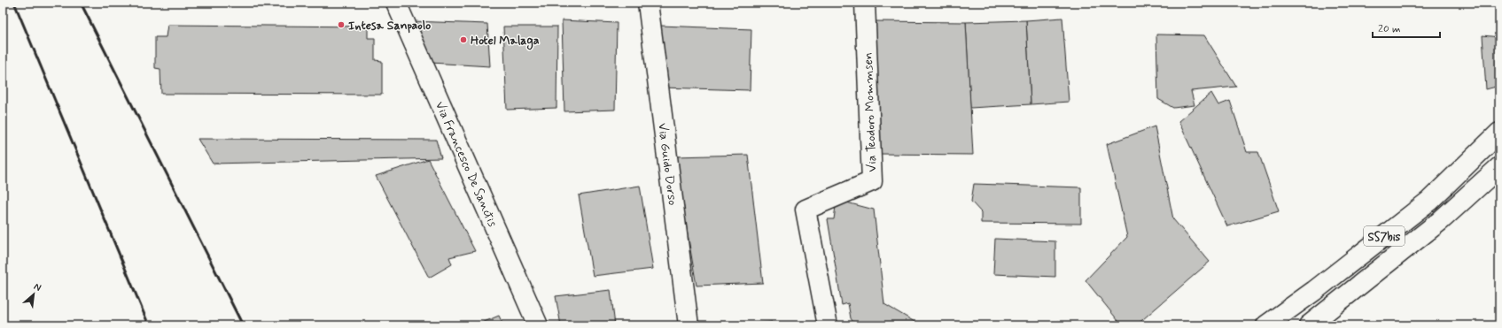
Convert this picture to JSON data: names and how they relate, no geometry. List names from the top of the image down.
{
  "streets": {
    "main road": [
      "Via Teodoro Mommsen",
      "Via Francesco De Sanctis",
      "Via Guido Dorso",
      "SS7bis"
    ]
  },
  "places": ["Intesa Sanpaolo", "Hotel Malaga"],
  "scale_bar": "20 m",
  "north": "top right"
}
